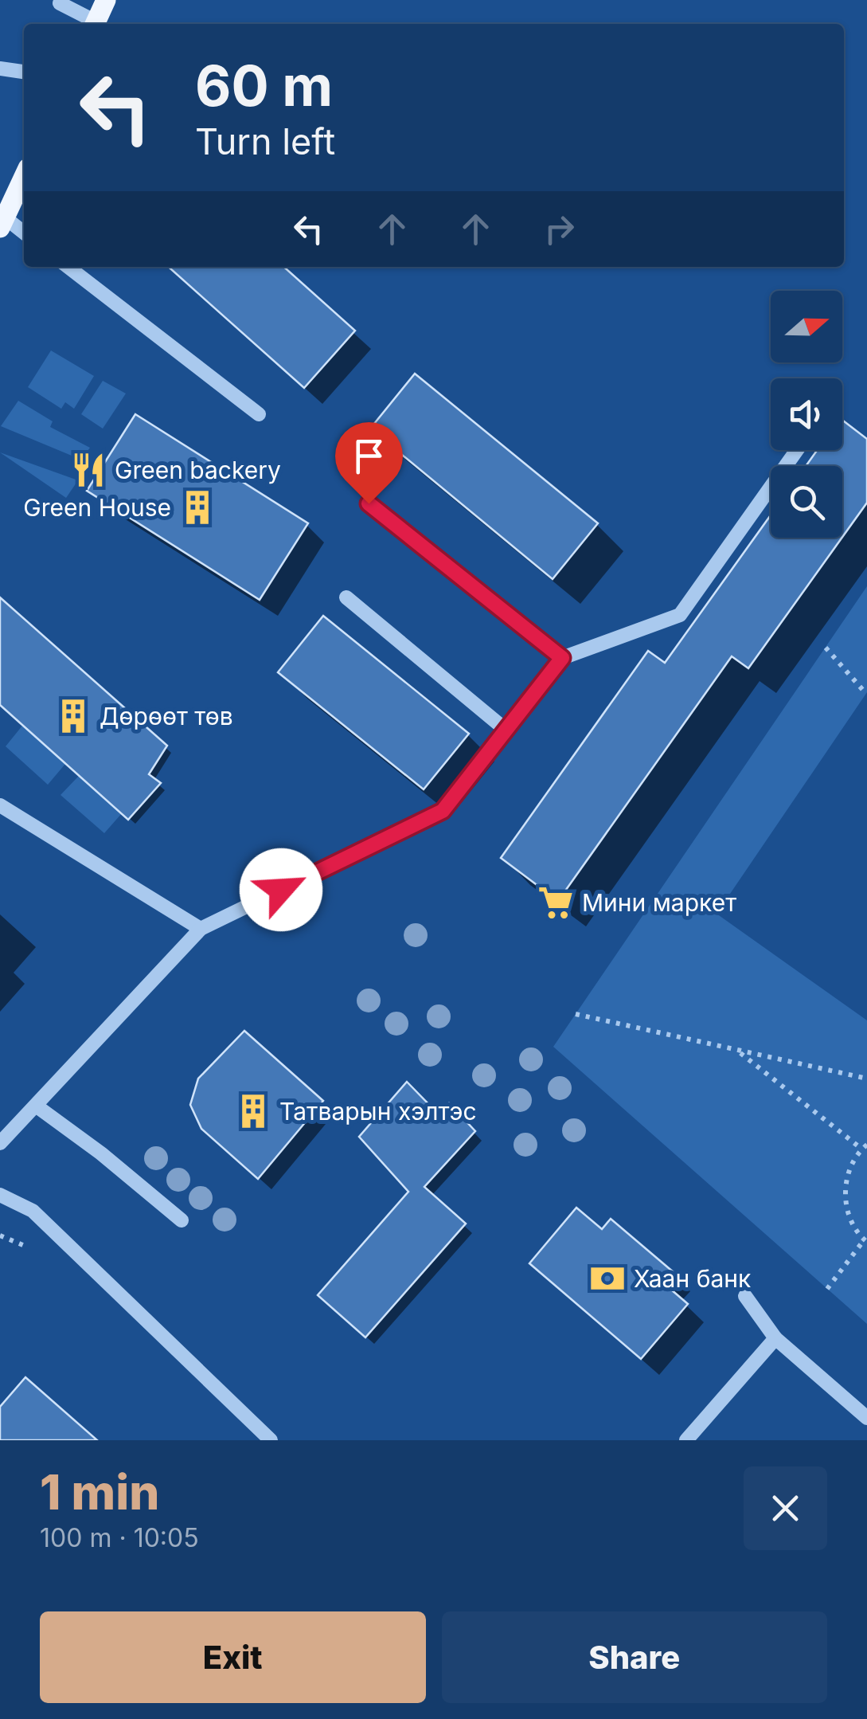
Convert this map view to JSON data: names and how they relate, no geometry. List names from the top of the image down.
{
  "places": {
    "restaurant": ["Green backery"],
    "building": ["Green House", "Дөрөөт төв", "Татварын хэлтэс"],
    "supermarket": ["Мини маркет"],
    "bank": ["Хаан банк"]
  },
  "north": "right",
  "page": {
    "turn": ["60 m", "Turn left"],
    "heading": ["1 min", "100 m · 10:05"],
    "buttons": ["Exit", "Share"]
  }
}
